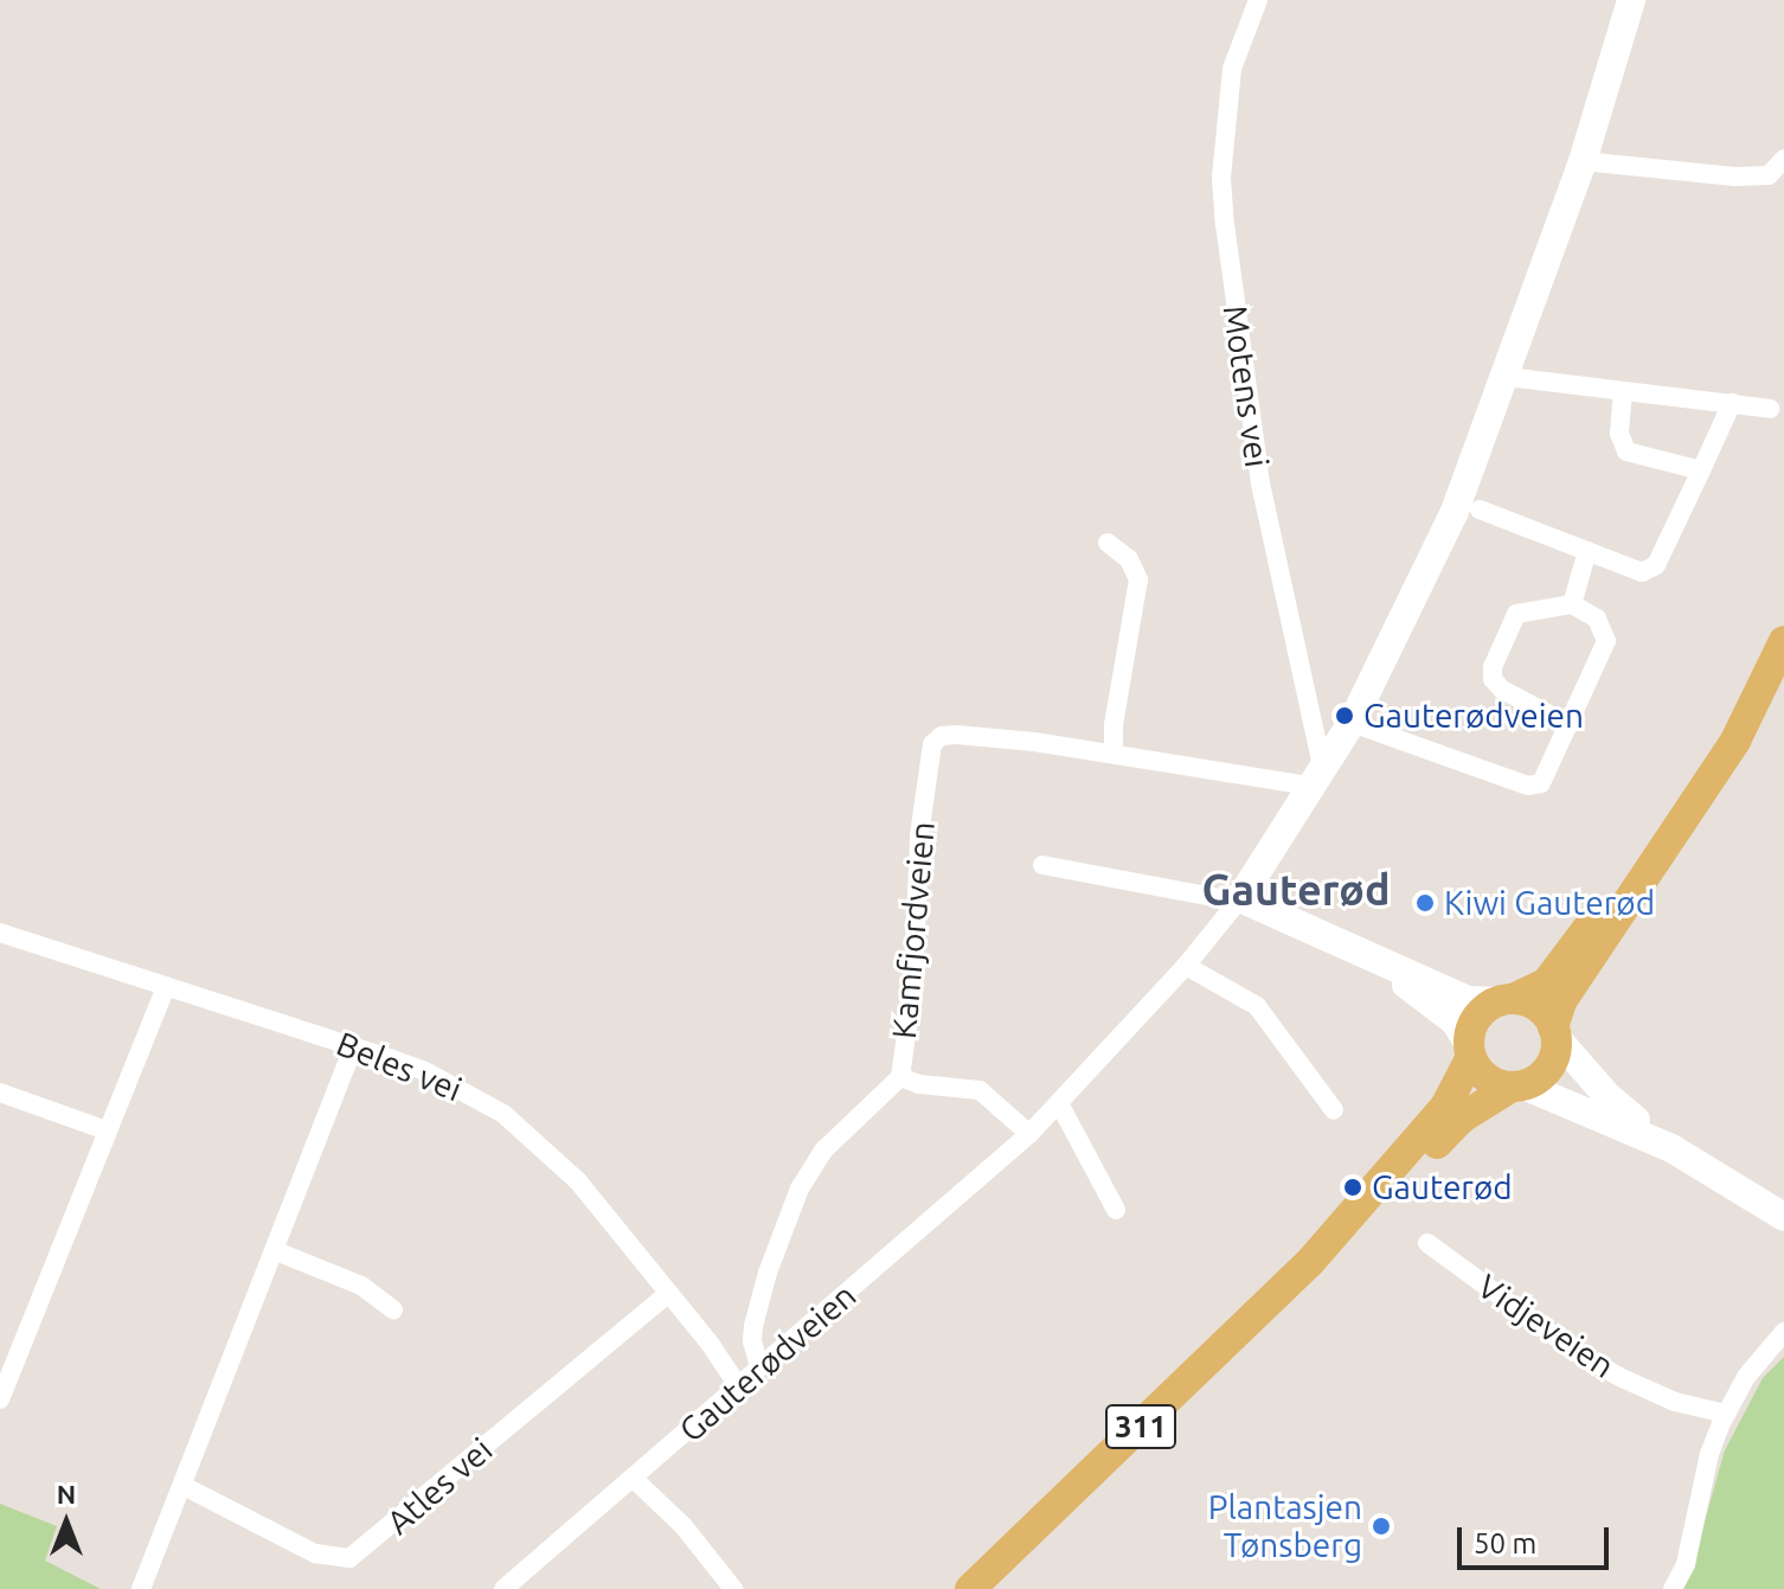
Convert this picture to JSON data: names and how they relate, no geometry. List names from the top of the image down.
{
  "streets": {
    "main road": ["Gauterødveien", "311"],
    "street": [
      "Motens vei",
      "Kamfjordveien",
      "Beles vei",
      "Vidjeveien",
      "Atles vei"
    ]
  },
  "crossings": [
    ["Motens vei", "Kamfjordveien"],
    ["Motens vei", "Gauterødveien"],
    ["Kamfjordveien", "Gauterødveien"],
    ["Beles vei", "Gauterødveien"],
    ["Beles vei", "Atles vei"]
  ],
  "districts": ["Gauterød"],
  "places": [
    "Gauterødveien",
    "Kiwi Gauterød",
    "Gauterød",
    "Plantasjen Tønsberg"
  ],
  "scale_bar": "50 m",
  "north": "top"
}
